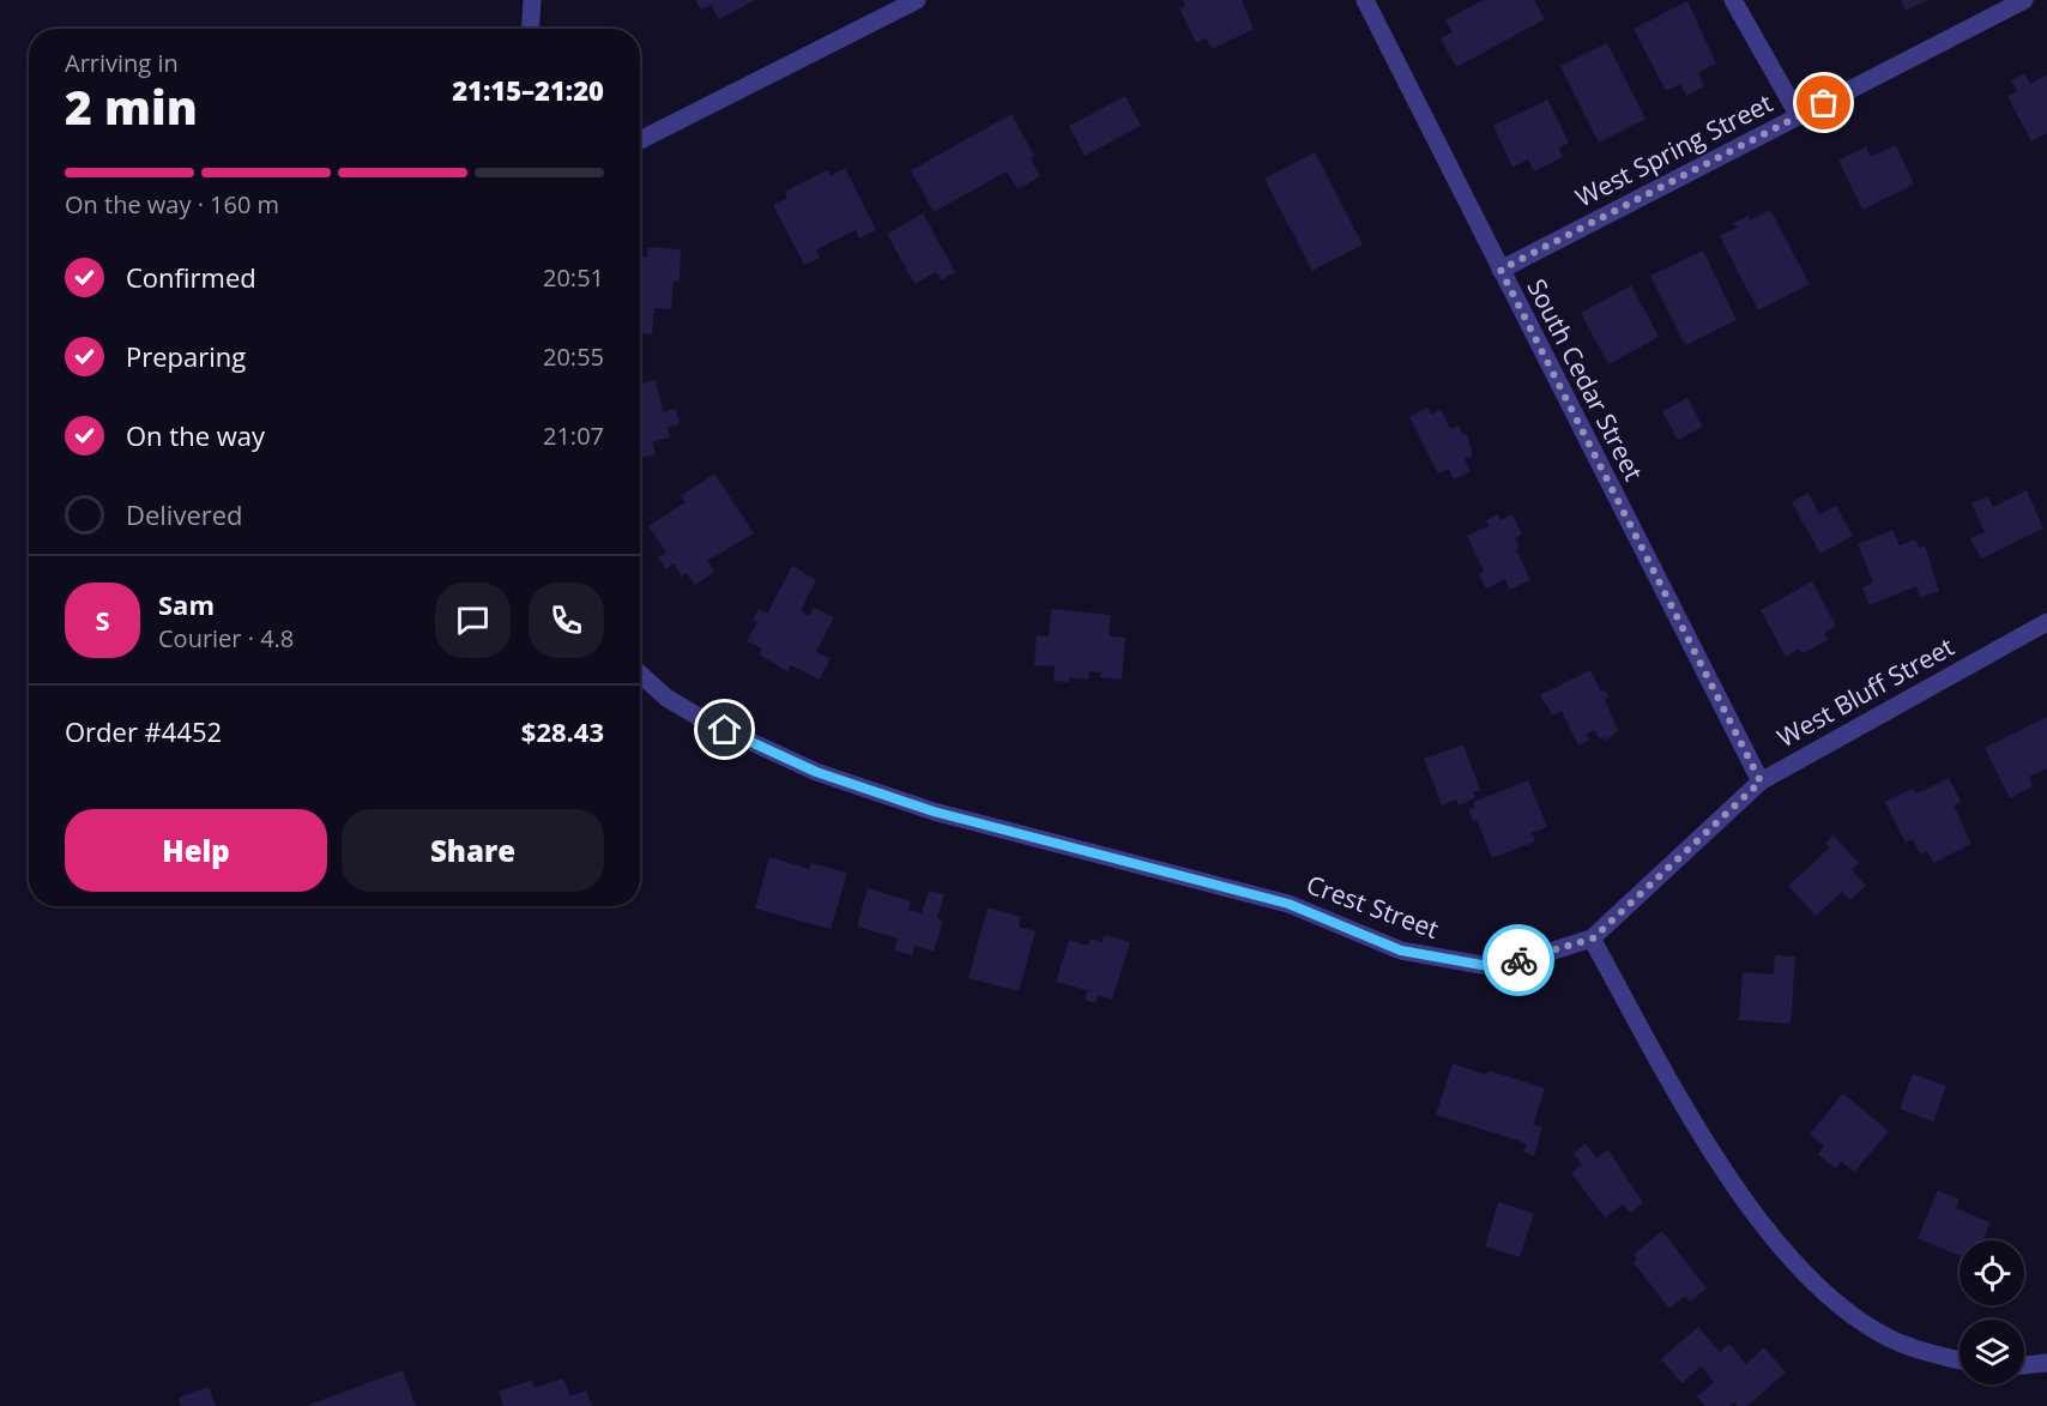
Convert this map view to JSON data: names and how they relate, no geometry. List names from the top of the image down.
{
  "streets": {
    "street": [
      "West Spring Street",
      "South Cedar Street",
      "West Bluff Street",
      "Crest Street"
    ]
  },
  "crossings": [
    ["West Spring Street", "South Cedar Street"],
    ["South Cedar Street", "West Bluff Street"],
    ["West Bluff Street", "Crest Street"]
  ],
  "page": {
    "heading": ["2 min", "Arriving in", "21:15–21:20"],
    "panel": [
      "Sam",
      "Courier · 4.8",
      "Order #4452",
      "$28.43"
    ],
    "bar": "On the way · 160 m",
    "list": [
      ["Confirmed", "20:51"],
      ["Preparing", "20:55"],
      ["On the way", "21:07"],
      "Delivered"
    ],
    "round": "S",
    "buttons": ["Help", "Share"]
  }
}
